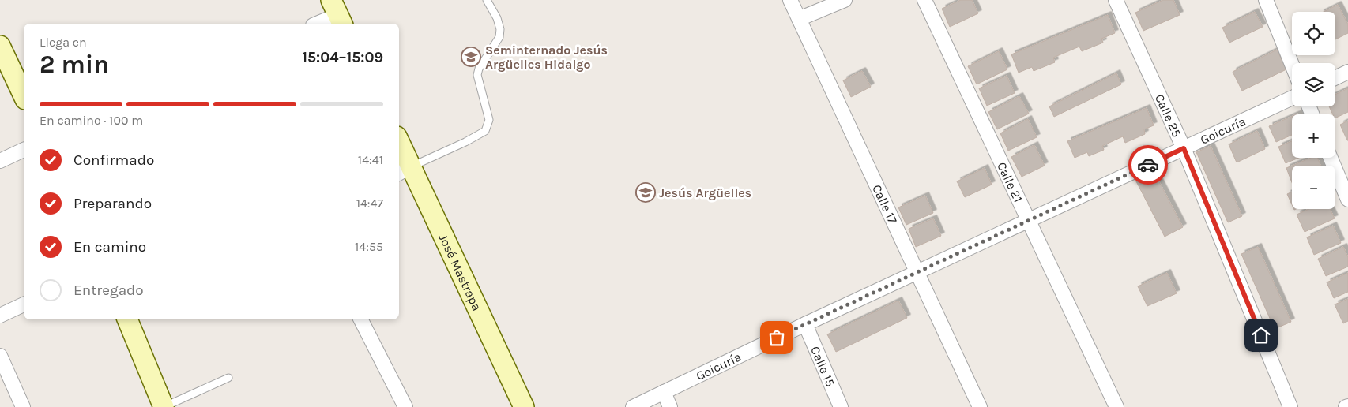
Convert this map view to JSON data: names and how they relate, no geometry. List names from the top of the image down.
{
  "streets": {
    "street": [
      "Calle 25",
      "Goicuría",
      "Calle 21",
      "Calle 17",
      "José Mastrapa",
      "Calle 15"
    ]
  },
  "crossings": [
    ["Calle 25", "Goicuría"],
    ["Goicuría", "Calle 21"],
    ["Goicuría", "Calle 17"],
    ["Goicuría", "Calle 15"]
  ],
  "places": {
    "school or university": ["Seminternado Jesús Argüelles Hidalgo", "Jesús Argüelles"]
  },
  "page": {
    "map_buttons": ["+", "−"],
    "heading": ["2 min", "Llega en", "15:04–15:09"],
    "bar": "En camino · 100 m",
    "list": [
      ["Confirmado", "14:41"],
      ["Preparando", "14:47"],
      ["En camino", "14:55"],
      "Entregado"
    ]
  }
}
